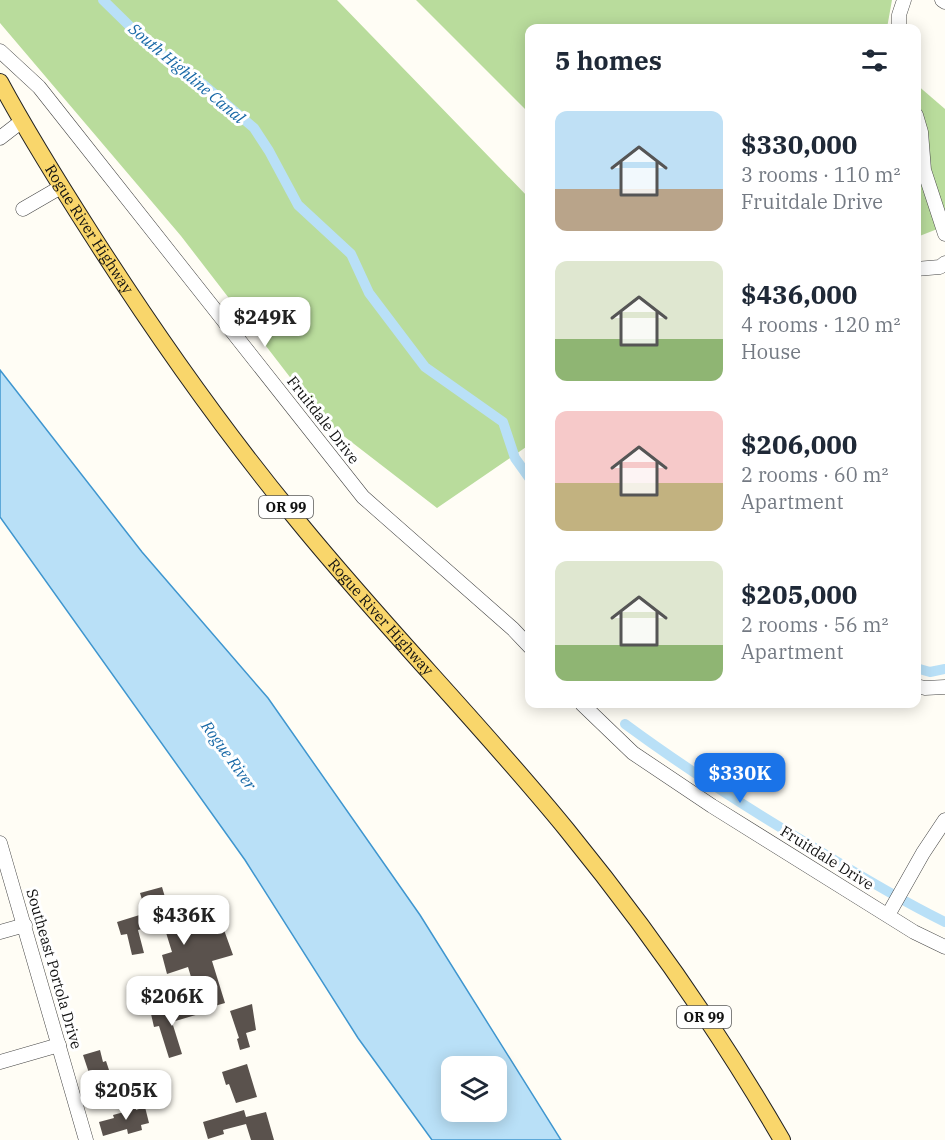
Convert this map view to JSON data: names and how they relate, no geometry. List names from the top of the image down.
{
  "streets": {
    "main road": ["Rogue River Highway", "OR 99"],
    "street": ["Fruitdale Drive", "Southeast Portola Drive"]
  },
  "water": ["South Highline Canal", "Rogue River"],
  "page": {
    "heading": "5 homes",
    "list": [
      {
        "name": "$330,000",
        "note": "3 rooms · 110 m² · Fruitdale Drive"
      },
      {
        "name": "$436,000",
        "note": "4 rooms · 120 m² · House"
      },
      {
        "name": "$206,000",
        "note": "2 rooms · 60 m² · Apartment"
      },
      {
        "name": "$205,000",
        "note": "2 rooms · 56 m² · Apartment"
      }
    ],
    "price": [
      "$249K",
      "$330K",
      "$436K",
      "$206K",
      "$205K"
    ]
  }
}
